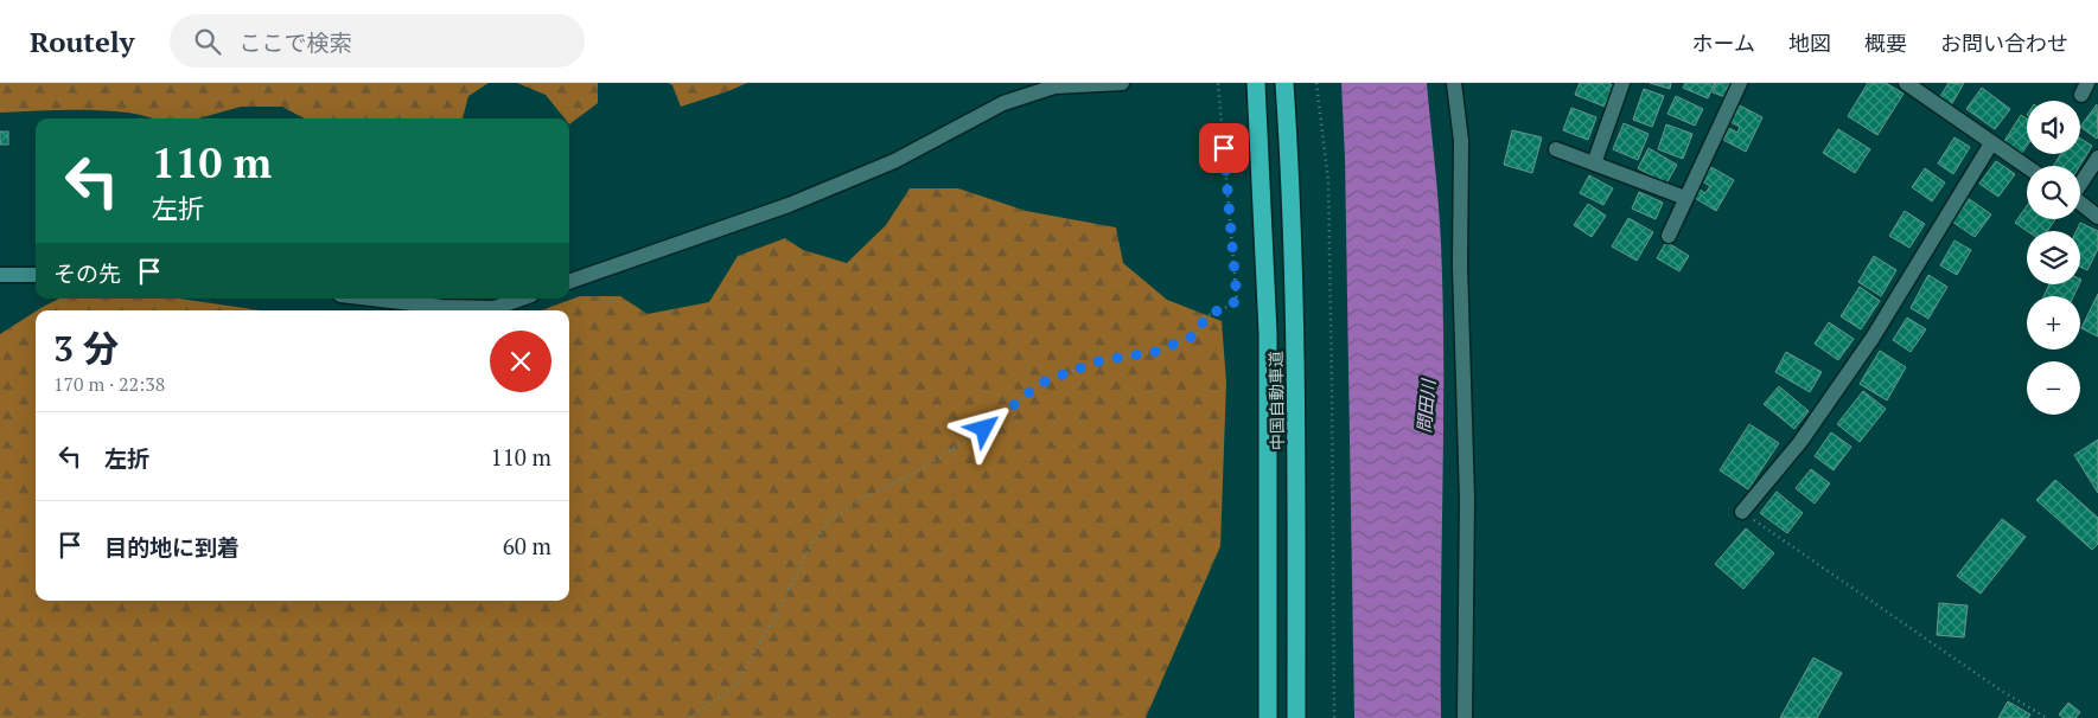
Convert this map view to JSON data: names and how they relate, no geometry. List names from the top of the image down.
{
  "streets": {
    "highway": ["中国自動車道"]
  },
  "water": ["問田川"],
  "page": {
    "header": "Routely",
    "search": "ここで検索",
    "nav": [
      "ホーム",
      "地図",
      "概要",
      "お問い合わせ"
    ],
    "map_buttons": ["+", "−"],
    "turn": ["110 m", "左折"],
    "then": "その先",
    "heading": ["3 分", "170 m · 22:38"],
    "list": [
      {
        "name": "左折",
        "value": "110 m"
      },
      {
        "name": "目的地に到着",
        "value": "60 m"
      }
    ]
  }
}
